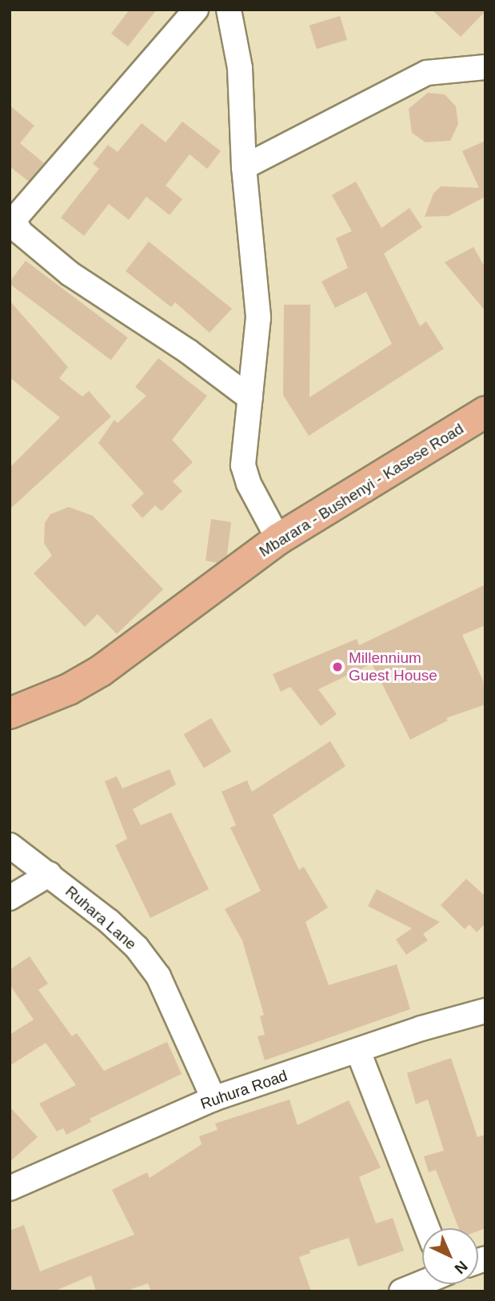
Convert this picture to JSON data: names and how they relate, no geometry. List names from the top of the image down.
{
  "streets": {
    "main road": ["Mbarara - Bushenyi - Kasese Road"],
    "street": ["Ruhara Lane", "Ruhura Road"]
  },
  "crossings": [
    ["Ruhara Lane", "Ruhura Road"]
  ],
  "places": ["Millennium Guest House"],
  "north": "bottom right"
}
